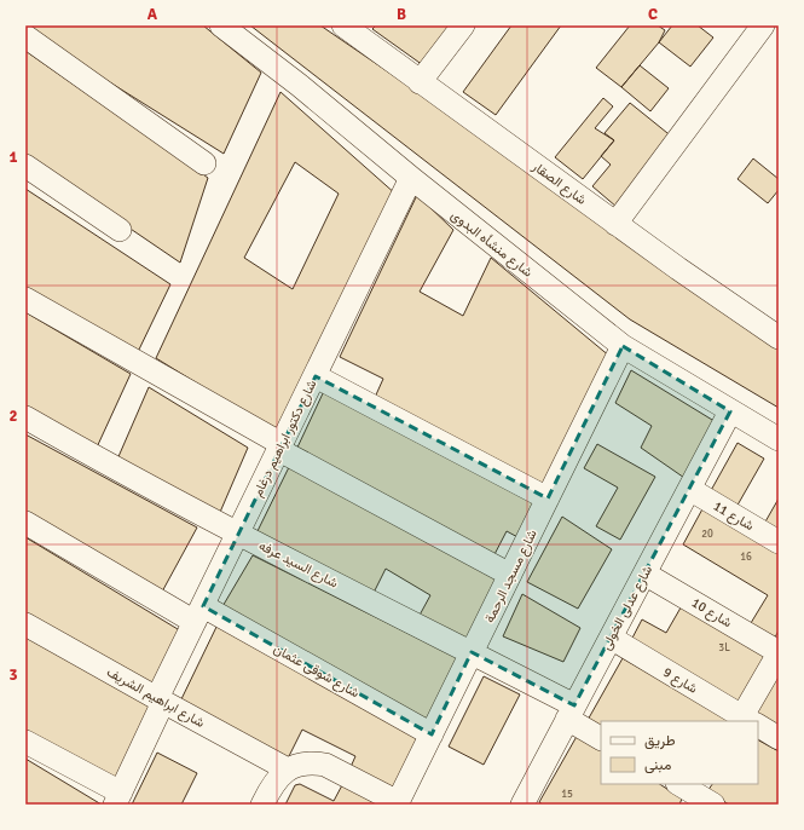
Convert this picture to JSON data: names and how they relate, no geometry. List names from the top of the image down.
{
  "streets": {
    "street": [
      "شارع الصقار",
      "شارع منشأه البدوى",
      "شارع دكتور ابراهيم درغام",
      "شارع 11",
      "شارع السيد عرفه",
      "شارع مسجد الرحمة",
      "شارع عدلى الخولى",
      "شارع 10",
      "شارع شوقى عثمان",
      "شارع 9",
      "شارع ابراهيم الشريف"
    ]
  },
  "crossings": [
    ["شارع منشأه البدوى", "شارع دكتور ابراهيم درغام"],
    ["شارع منشأه البدوى", "شارع مسجد الرحمة"],
    ["شارع منشأه البدوى", "شارع عدلى الخولى"],
    ["شارع دكتور ابراهيم درغام", "شارع السيد عرفه"],
    ["شارع دكتور ابراهيم درغام", "شارع شوقى عثمان"],
    ["شارع دكتور ابراهيم درغام", "شارع ابراهيم الشريف"],
    ["شارع 11", "شارع عدلى الخولى"],
    ["شارع السيد عرفه", "شارع مسجد الرحمة"],
    ["شارع السيد عرفه", "شارع عدلى الخولى"],
    ["شارع مسجد الرحمة", "شارع شوقى عثمان"],
    ["شارع عدلى الخولى", "شارع 10"],
    ["شارع عدلى الخولى", "شارع 9"]
  ],
  "house_numbers": [
    "20",
    "16",
    "3L",
    "15"
  ],
  "legend": ["طريق", "مبنى"],
  "grid": {
    "columns": ["A", "B", "C"],
    "rows": ["1", "2", "3"]
  }
}
